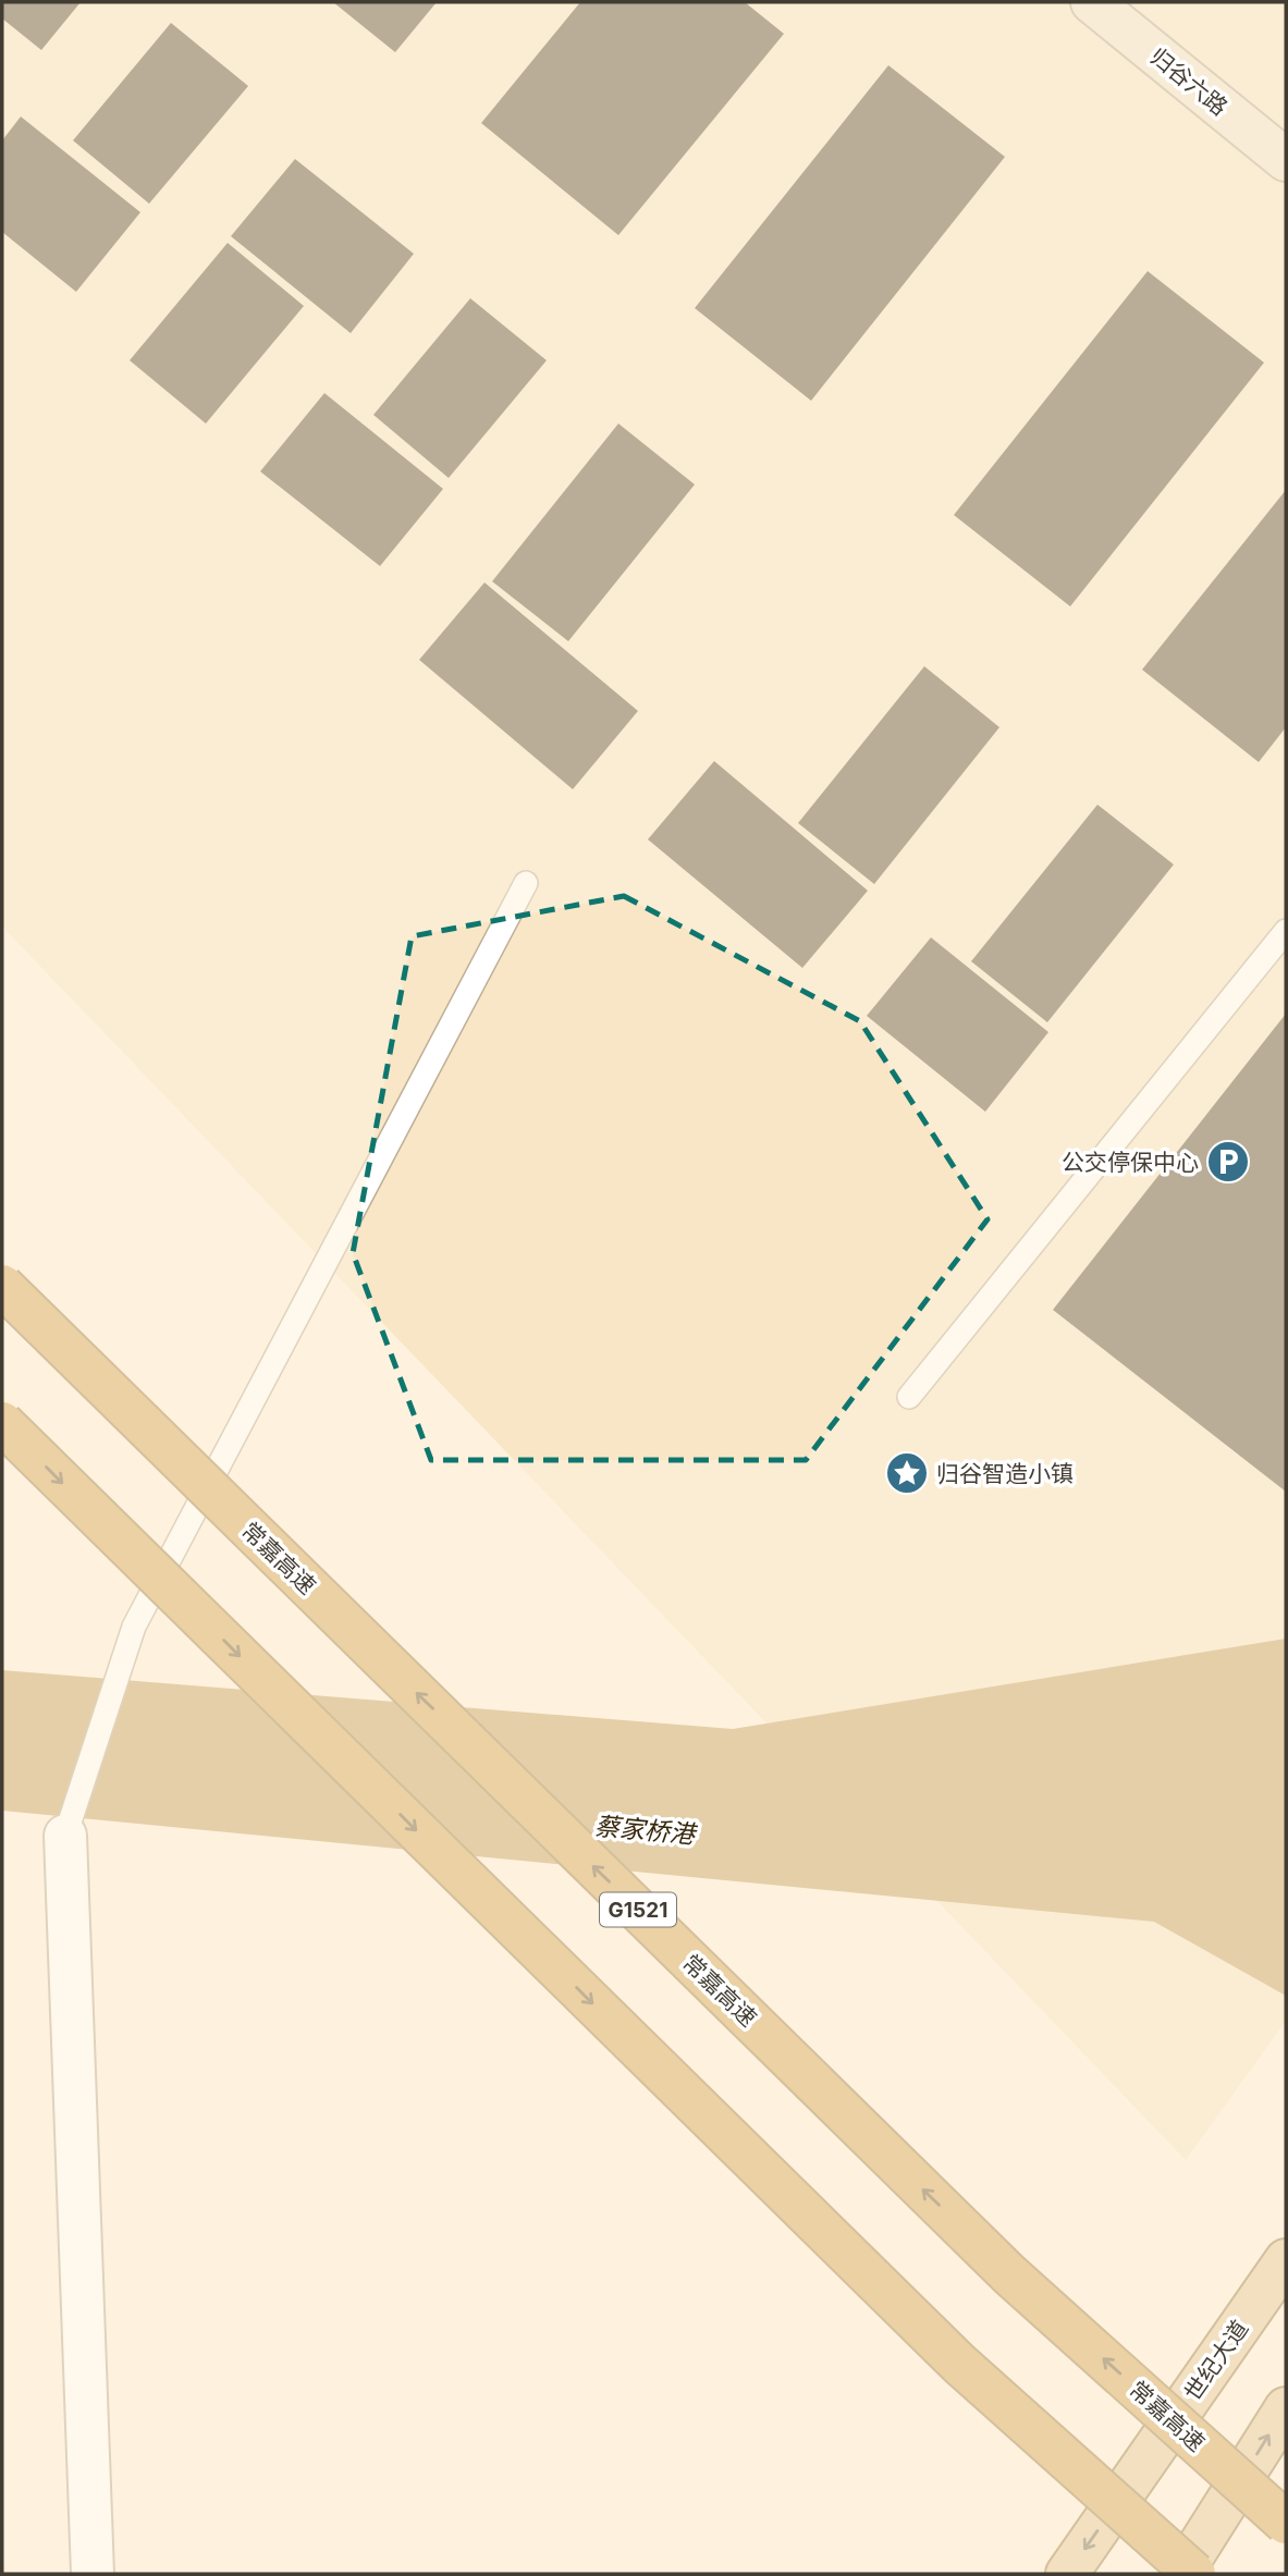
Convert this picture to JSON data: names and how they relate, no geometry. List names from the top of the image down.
{
  "streets": {
    "highway": ["常嘉高速", "G1521"],
    "main road": ["世纪大道"],
    "street": ["归谷六路"]
  },
  "water": ["蔡家桥港"],
  "places": {
    "parking": ["公交停保中心"],
    "place": ["归谷智造小镇"]
  }
}
